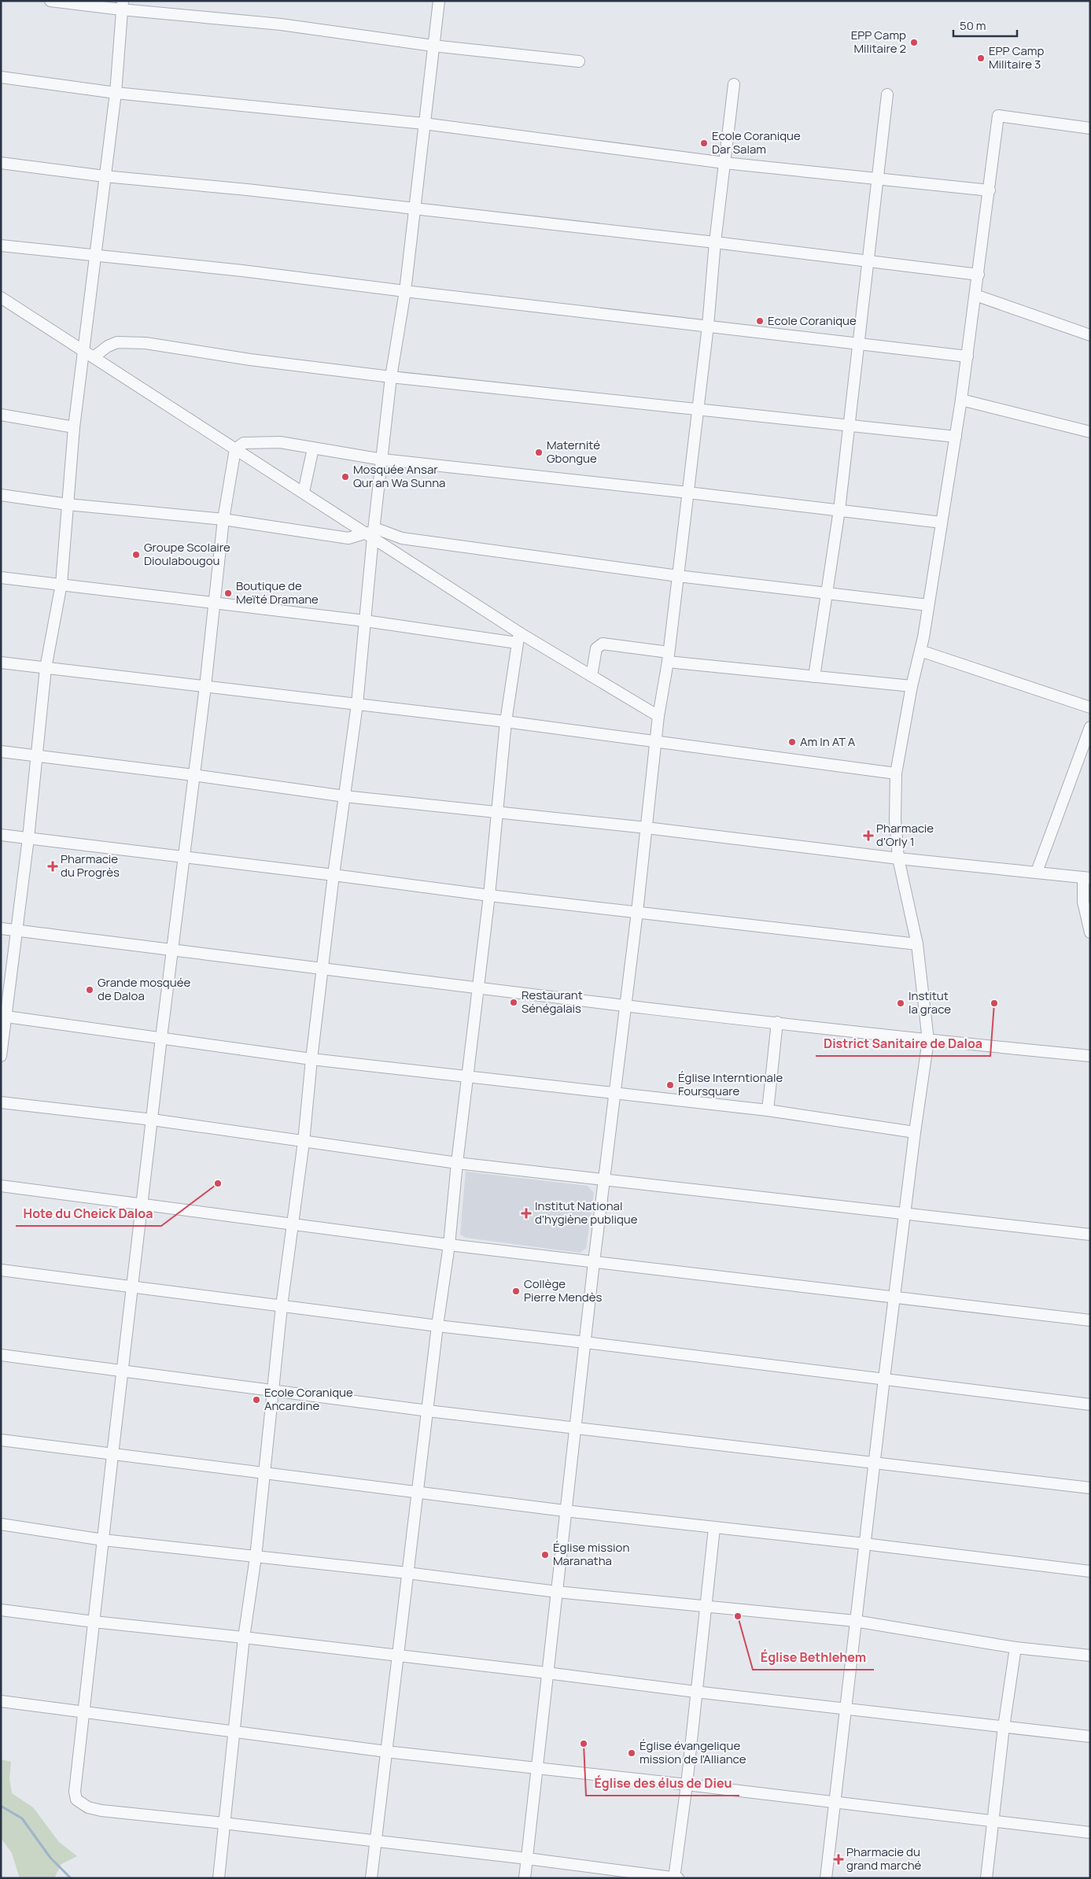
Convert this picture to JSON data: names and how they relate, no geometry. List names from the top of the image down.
{
  "places": {
    "other": [
      "EPP Camp Militaire 2",
      "EPP Camp Militaire 3",
      "Ecole Coranique Dar Salam",
      "Ecole Coranique",
      "Maternité Gbongue",
      "Mosquée Ansar Qur an Wa Sunna",
      "Groupe Scolaire Dioulabougou",
      "Boutique de Meïté Dramane",
      "Am In AT A",
      "Grande mosquée de Daloa",
      "Restaurant Sénégalais",
      "Institut la grace",
      "District Sanitaire de Daloa",
      "Église Interntionale Foursquare",
      "Hote du Cheick Daloa",
      "Collège Pierre Mendès",
      "Ecole Coranique Ancardine",
      "Église mission Maranatha",
      "Église Bethlehem",
      "Église des élus de Dieu",
      "Église évangelique mission de l'Alliance"
    ],
    "health": [
      "Pharmacie d'Orly 1",
      "Pharmacie du Progrès",
      "Institut National d'hygiène publique",
      "Pharmacie du grand marché"
    ]
  },
  "scale_bar": "50 m"
}
